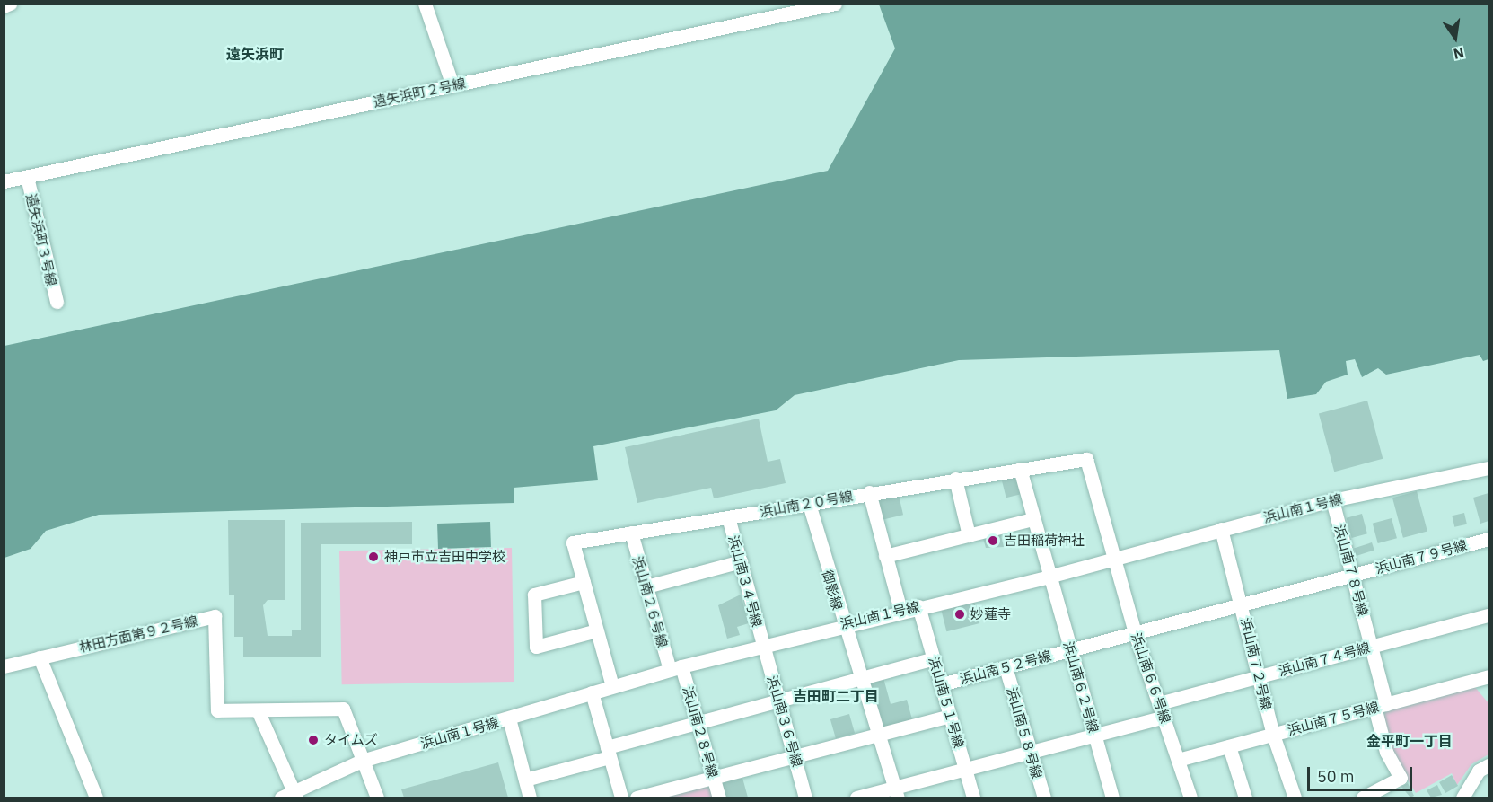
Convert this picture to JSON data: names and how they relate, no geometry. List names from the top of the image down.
{
  "streets": {
    "street": [
      "遠矢浜町２号線",
      "遠矢浜町３号線",
      "浜山南２０号線",
      "浜山南１号線",
      "浜山南７９号線",
      "浜山南７８号線",
      "浜山南３４号線",
      "御影線",
      "浜山南２６号線",
      "林田方面第９２号線",
      "浜山南７４号線",
      "浜山南７２号線",
      "浜山南５２号線",
      "浜山南６６号線",
      "浜山南６２号線",
      "浜山南５１号線",
      "浜山南７５号線",
      "浜山南３６号線",
      "浜山南２８号線",
      "浜山南５８号線"
    ]
  },
  "crossings": [
    ["遠矢浜町２号線", "遠矢浜町３号線"],
    ["浜山南２０号線", "浜山南１号線"],
    ["浜山南２０号線", "浜山南３４号線"],
    ["浜山南２０号線", "御影線"],
    ["浜山南２０号線", "浜山南２６号線"],
    ["浜山南２０号線", "浜山南６６号線"],
    ["浜山南２０号線", "浜山南６２号線"],
    ["浜山南１号線", "浜山南７８号線"],
    ["浜山南１号線", "浜山南３４号線"],
    ["浜山南１号線", "御影線"],
    ["浜山南１号線", "浜山南２６号線"],
    ["浜山南１号線", "林田方面第９２号線"],
    ["浜山南１号線", "浜山南７２号線"],
    ["浜山南１号線", "浜山南６６号線"],
    ["浜山南１号線", "浜山南６２号線"],
    ["浜山南１号線", "浜山南５１号線"],
    ["浜山南１号線", "浜山南３６号線"],
    ["浜山南１号線", "浜山南２８号線"],
    ["浜山南７９号線", "浜山南７８号線"],
    ["浜山南７９号線", "浜山南７２号線"],
    ["浜山南７９号線", "浜山南５２号線"],
    ["浜山南７８号線", "浜山南７４号線"],
    ["浜山南７８号線", "浜山南７５号線"],
    ["浜山南３４号線", "浜山南３６号線"],
    ["浜山南２６号線", "浜山南２８号線"],
    ["浜山南７４号線", "浜山南７２号線"],
    ["浜山南７４号線", "浜山南６６号線"],
    ["浜山南７２号線", "浜山南５２号線"],
    ["浜山南７２号線", "浜山南７５号線"],
    ["浜山南５２号線", "浜山南６６号線"],
    ["浜山南５２号線", "浜山南６２号線"],
    ["浜山南５２号線", "浜山南５１号線"],
    ["浜山南５２号線", "浜山南５８号線"],
    ["浜山南６６号線", "浜山南７５号線"]
  ],
  "districts": ["遠矢浜町", "吉田町二丁目", "金平町一丁目"],
  "places": [
    "吉田稲荷神社",
    "神戸市立吉田中学校",
    "妙蓮寺",
    "タイムズ"
  ],
  "scale_bar": "50 m",
  "north": "bottom"
}
